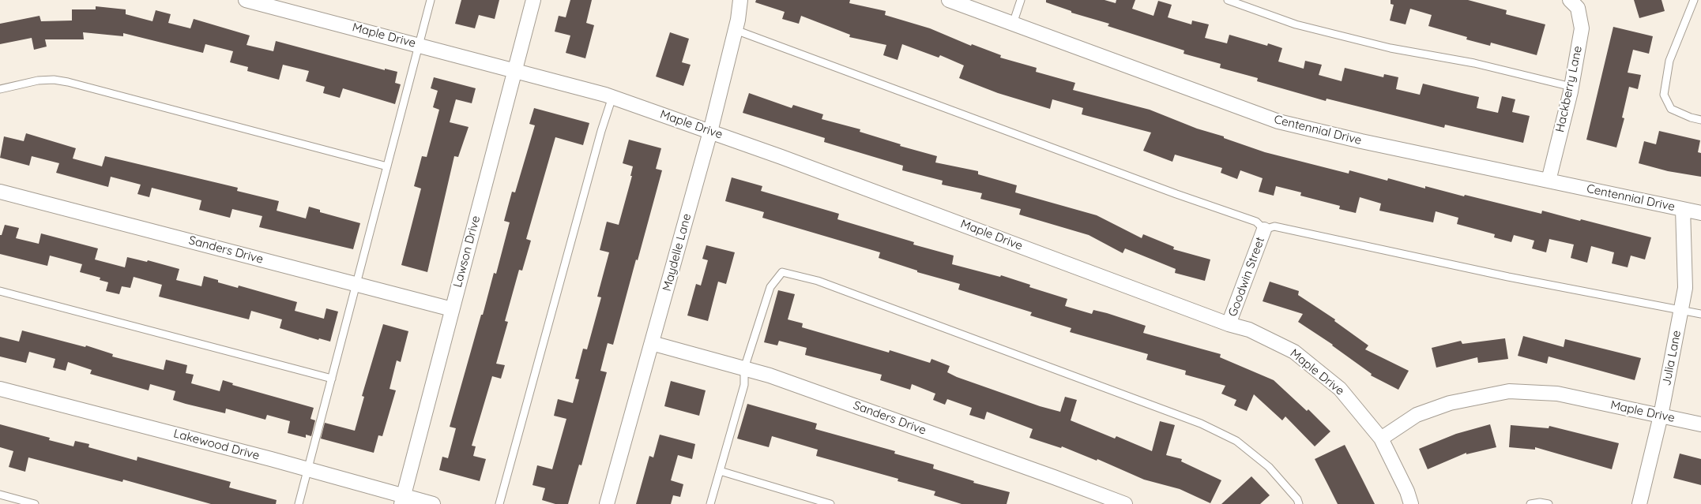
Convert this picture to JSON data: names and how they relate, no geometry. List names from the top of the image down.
{
  "streets": {
    "street": [
      "Maple Drive",
      "Hackberry Lane",
      "Centennial Drive",
      "Sanders Drive",
      "Lawson Drive",
      "Maydelle Lane",
      "Goodwin Street",
      "Julia Lane",
      "Lakewood Drive"
    ]
  },
  "crossings": [
    ["Maple Drive", "Lawson Drive"],
    ["Maple Drive", "Maydelle Lane"],
    ["Maple Drive", "Goodwin Street"],
    ["Maple Drive", "Julia Lane"],
    ["Hackberry Lane", "Centennial Drive"],
    ["Centennial Drive", "Julia Lane"],
    ["Sanders Drive", "Lawson Drive"],
    ["Sanders Drive", "Maydelle Lane"],
    ["Lawson Drive", "Lakewood Drive"]
  ]
}
